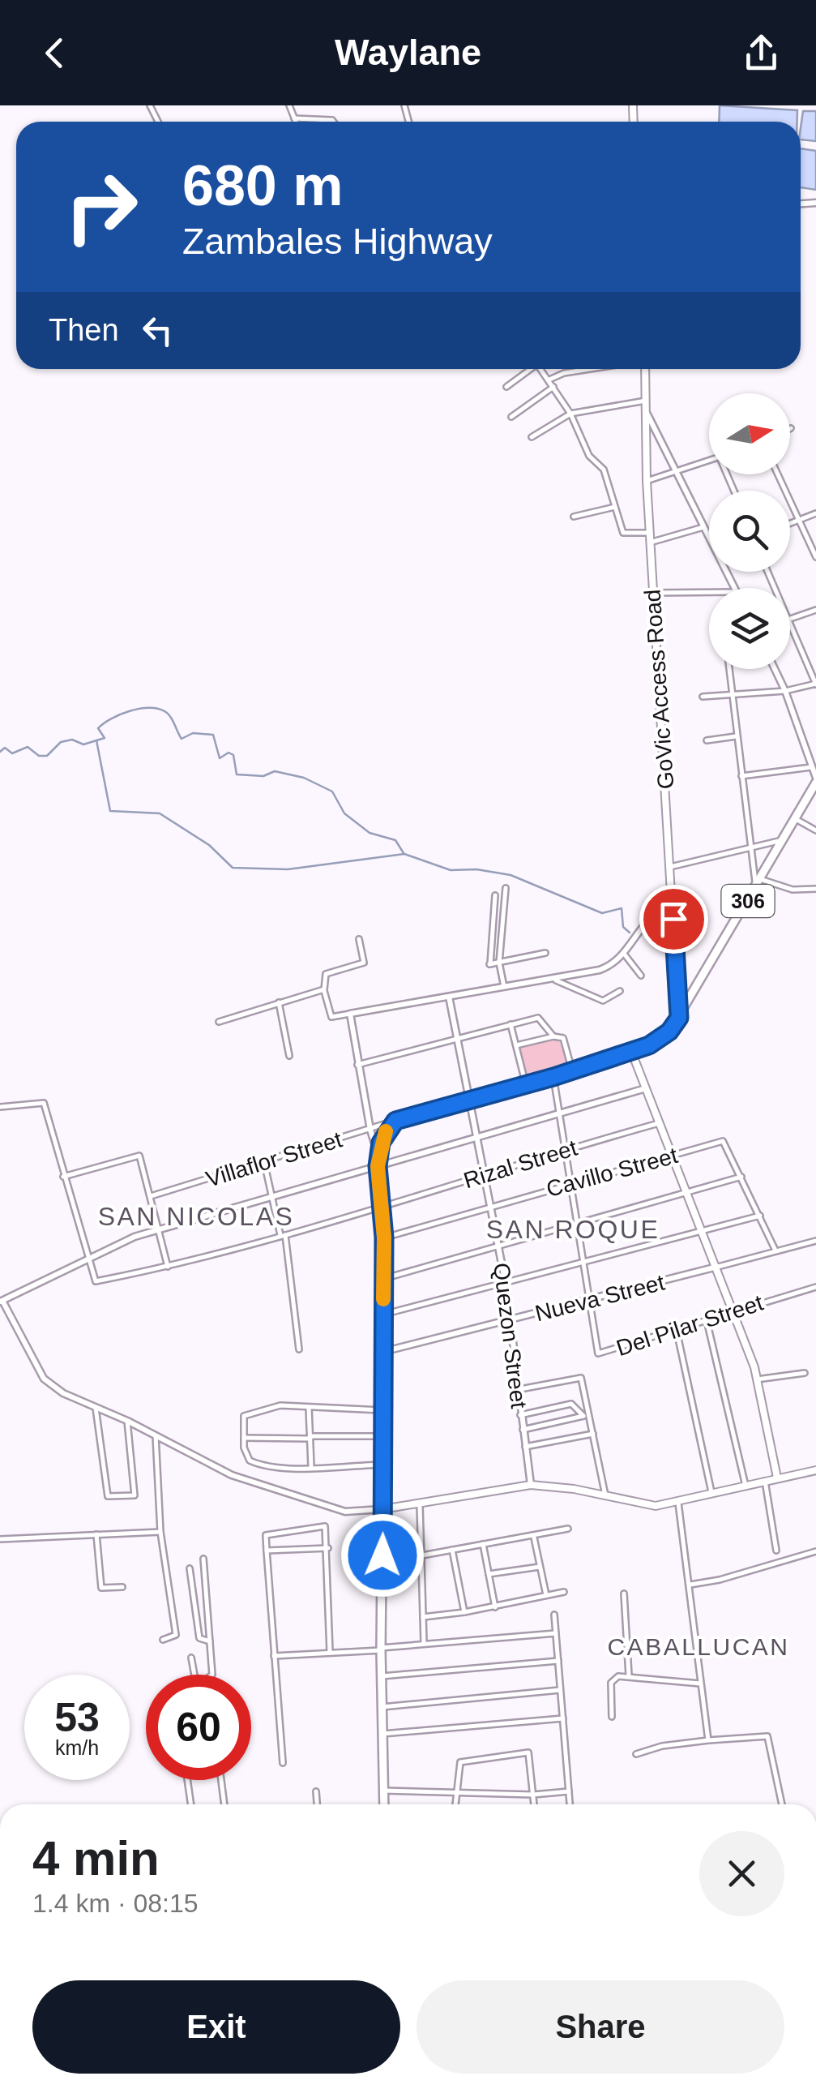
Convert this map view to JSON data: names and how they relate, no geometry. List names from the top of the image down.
{
  "streets": {
    "main road": ["GoVic Access Road", "306"],
    "street": [
      "Villaflor Street",
      "Rizal Street",
      "Cavillo Street",
      "Nueva Street",
      "Del Pilar Street",
      "Quezon Street"
    ]
  },
  "crossings": [
    ["GoVic Access Road", "306"],
    ["306", "Villaflor Street"],
    ["306", "Del Pilar Street"],
    ["306", "Quezon Street"],
    ["Rizal Street", "Del Pilar Street"],
    ["Rizal Street", "Quezon Street"],
    ["Cavillo Street", "Nueva Street"],
    ["Cavillo Street", "Del Pilar Street"],
    ["Cavillo Street", "Quezon Street"],
    ["Nueva Street", "Del Pilar Street"],
    ["Nueva Street", "Quezon Street"]
  ],
  "districts": ["SAN NICOLAS", "SAN ROQUE", "CABALLUCAN"],
  "north": "right",
  "page": {
    "header": "Waylane",
    "turn": ["680 m", "Zambales Highway"],
    "then": "Then",
    "speed": "53 km/h",
    "limit": "60",
    "heading": ["4 min", "1.4 km · 08:15"],
    "buttons": ["Exit", "Share"]
  }
}
